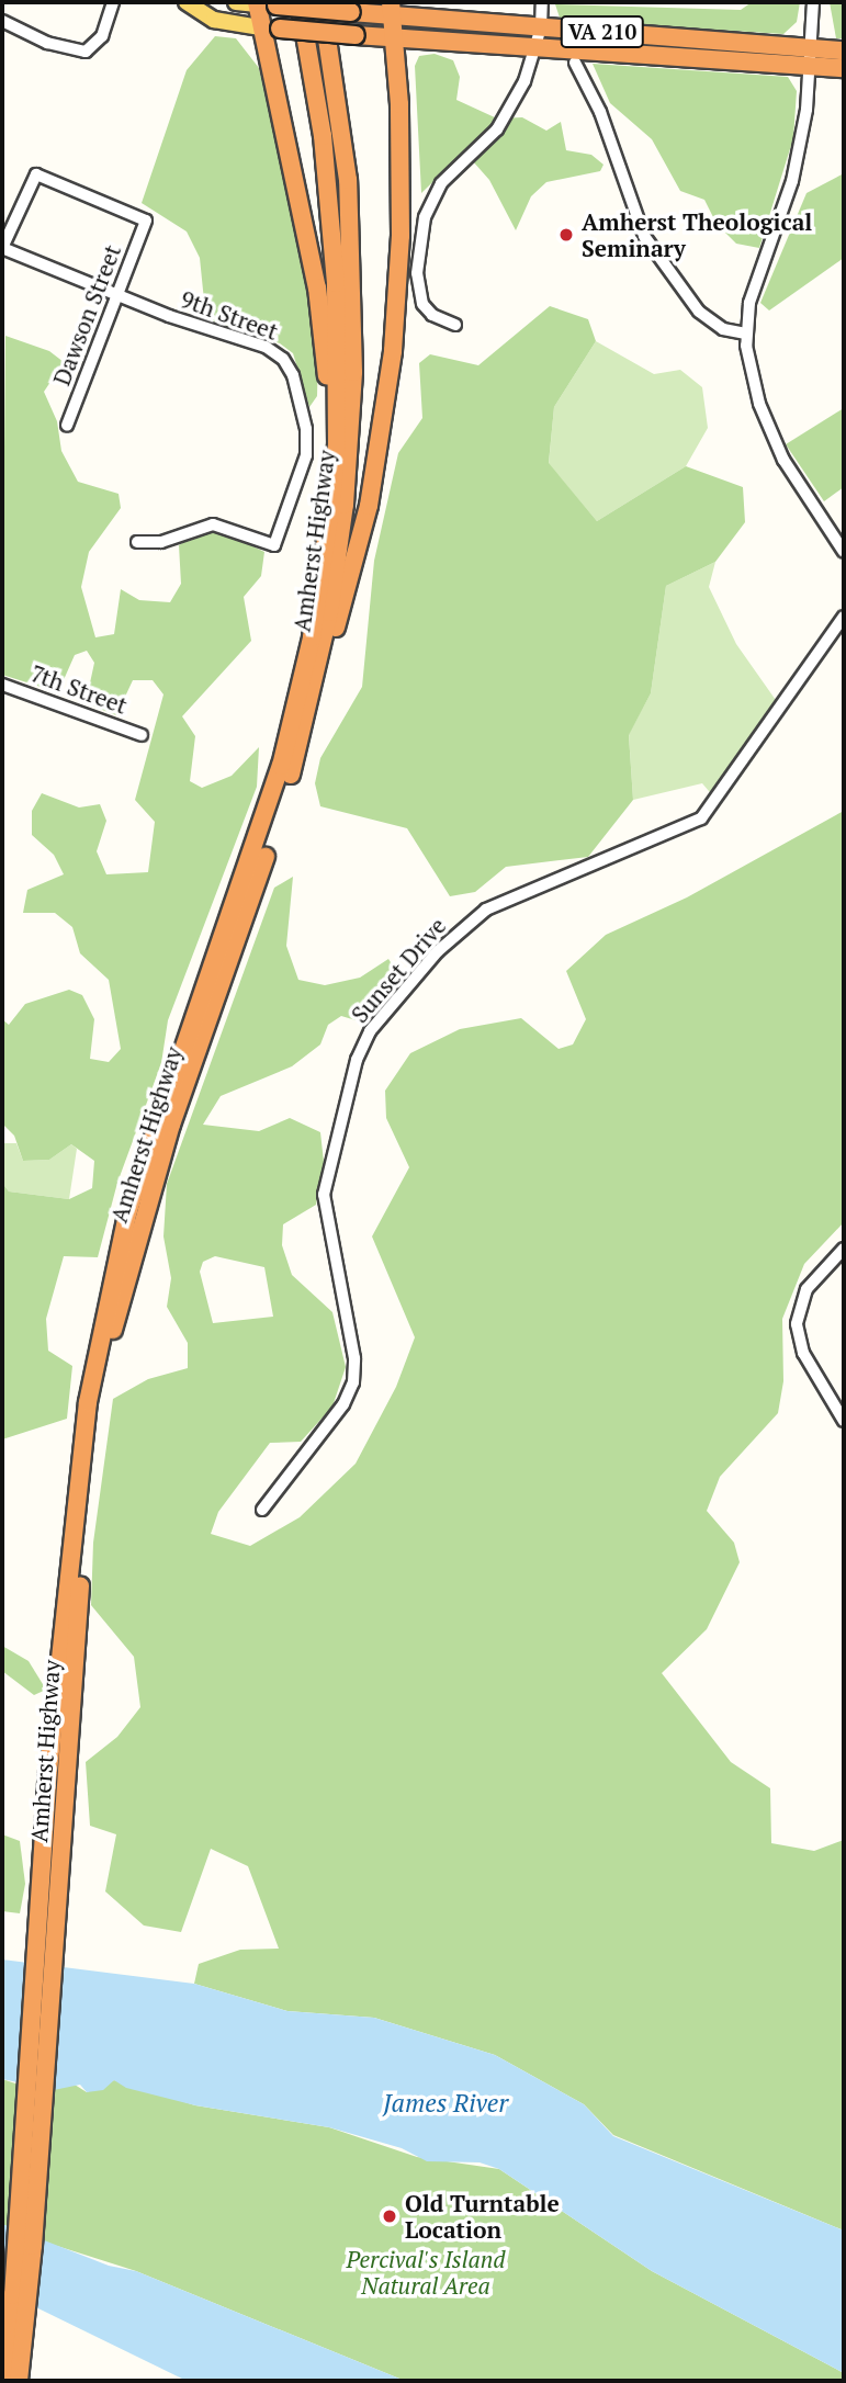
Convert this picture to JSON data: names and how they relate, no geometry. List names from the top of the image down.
{
  "streets": {
    "highway": ["VA 210", "Amherst Highway"],
    "street": [
      "Dawson Street",
      "9th Street",
      "7th Street",
      "Sunset Drive"
    ]
  },
  "crossings": [
    ["Dawson Street", "9th Street"]
  ],
  "water": ["James River"],
  "parks": ["Percival's Island Natural Area"],
  "places": ["Amherst Theological Seminary", "Old Turntable Location"]
}
